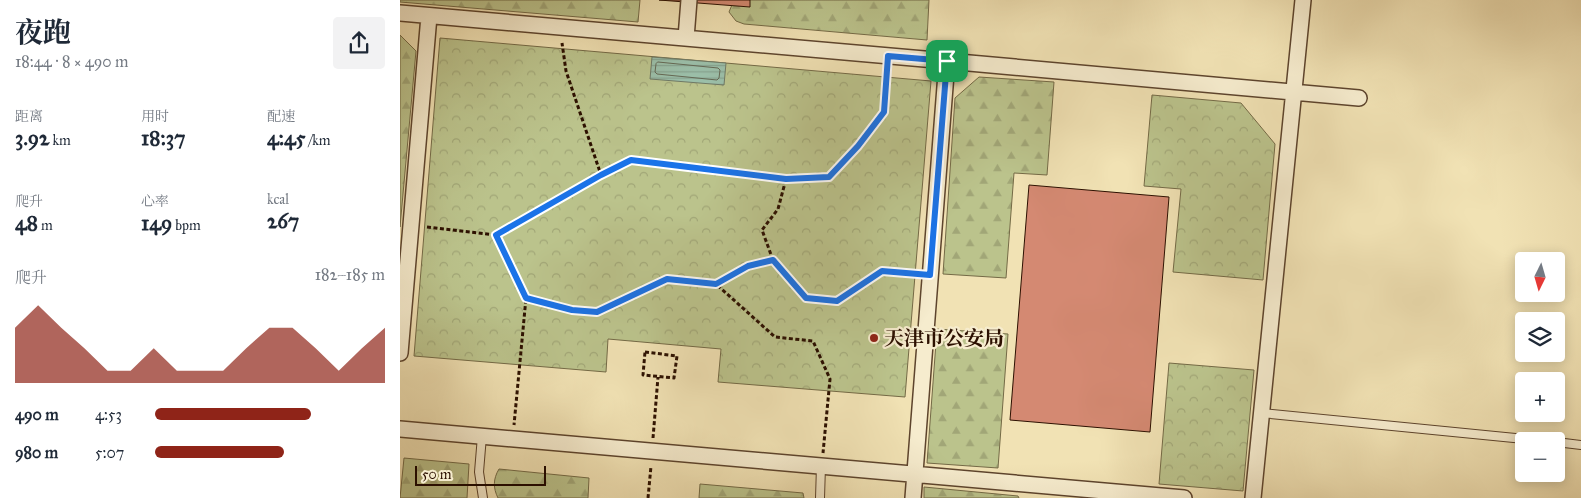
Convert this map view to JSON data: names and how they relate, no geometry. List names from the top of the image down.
{
  "places": ["天津市公安局"],
  "scale_bar": "50 m",
  "north": "bottom",
  "page": {
    "heading": ["夜跑", "18:44 · 8 × 490 m"],
    "stats": [
      ["距离", "3.92 km"],
      ["用时", "18:37"],
      ["配速", "4:45 /km"],
      ["爬升", "48 m"],
      ["心率", "149 bpm"],
      ["kcal", "267"]
    ],
    "map_buttons": ["+", "−"],
    "chart": ["爬升", "182–185 m"],
    "list": [
      {
        "name": "490 m",
        "note": "4:53"
      },
      {
        "name": "980 m",
        "note": "5:07"
      }
    ],
    "scale": "50 m"
  }
}
